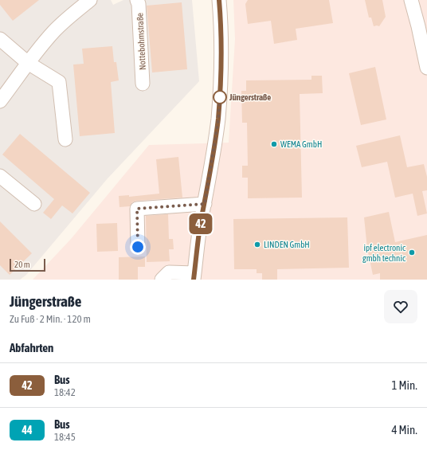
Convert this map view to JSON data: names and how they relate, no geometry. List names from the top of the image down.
{
  "streets": {
    "street": ["Nottebohmstraße"]
  },
  "places": [
    "Jüngerstraße",
    "WEMA GmbH",
    "LINDEN GmbH",
    "ipf electronic gmbh technic"
  ],
  "lines": ["bus line 42"],
  "scale_bar": "20 m",
  "page": {
    "on_map": "42",
    "scale": "20 m",
    "heading": [
      ["Jüngerstraße", "Zu Fuß · 2 Min. · 120 m"],
      "Abfahrten"
    ],
    "list": [
      {
        "mark": "42",
        "name": "Bus",
        "note": "18:42",
        "value": "1 Min."
      },
      {
        "mark": "44",
        "name": "Bus",
        "note": "18:45",
        "value": "4 Min."
      }
    ]
  }
}
